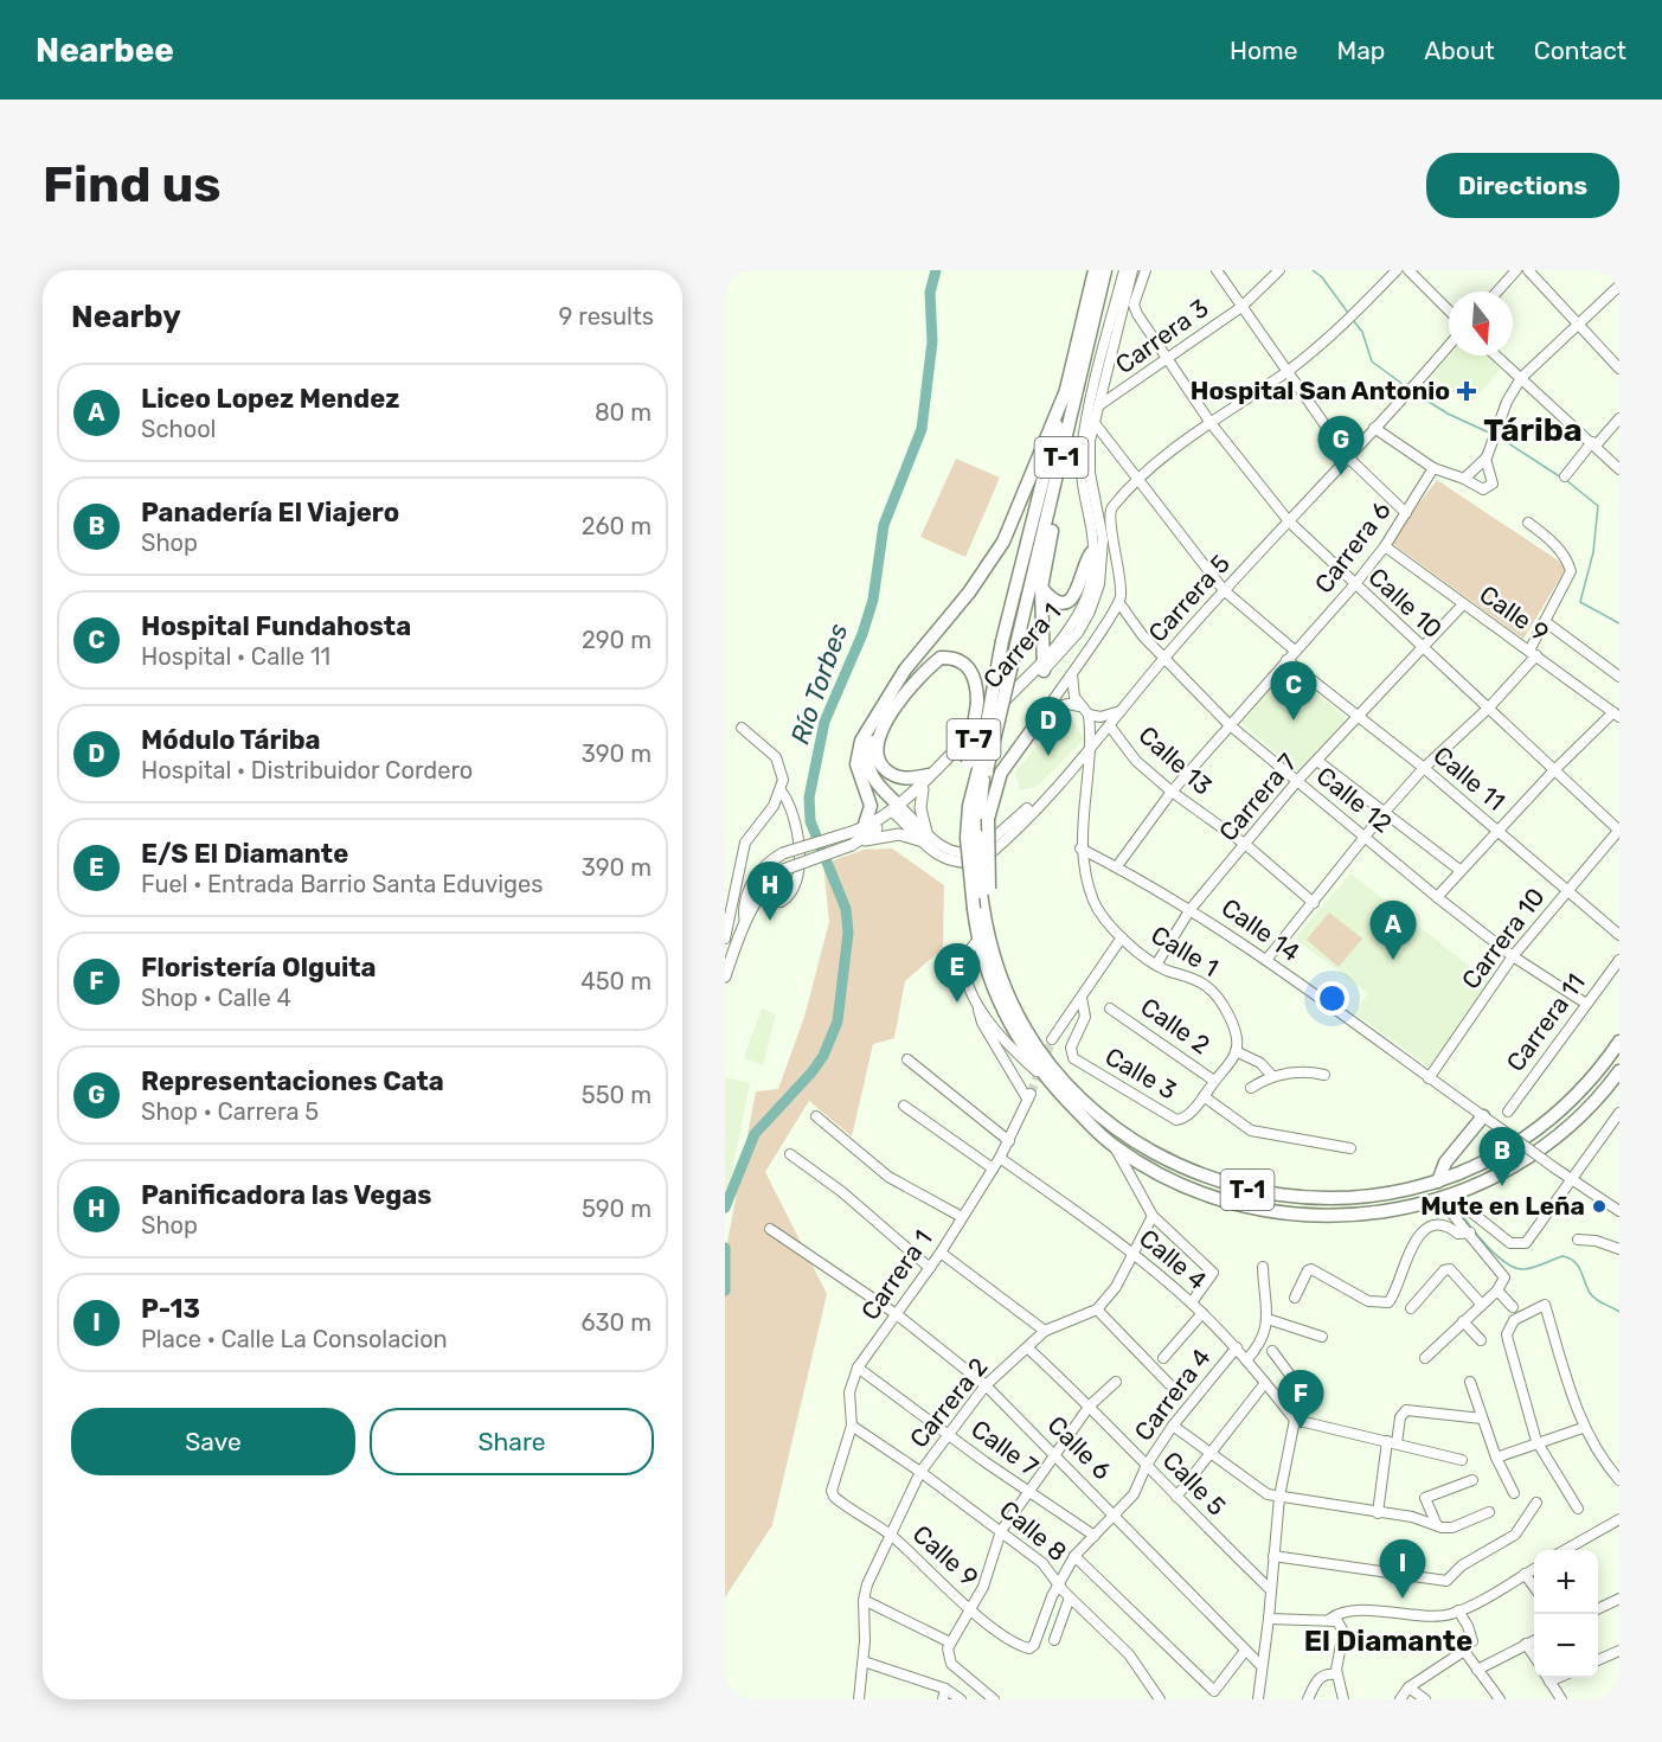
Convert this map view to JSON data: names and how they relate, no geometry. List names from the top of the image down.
{
  "streets": {
    "highway": ["T-1"],
    "main road": ["Carrera 1", "T-7"],
    "street": [
      "Carrera 3",
      "Carrera 6",
      "Carrera 5",
      "Calle 10",
      "Calle 9",
      "Calle 13",
      "Calle 11",
      "Carrera 7",
      "Calle 12",
      "Calle 14",
      "Carrera 10",
      "Calle 1",
      "Carrera 11",
      "Calle 2",
      "Calle 3",
      "Calle 4",
      "Carrera 4",
      "Carrera 2",
      "Calle 7",
      "Calle 6",
      "Calle 5",
      "Calle 8"
    ]
  },
  "crossings": [
    ["Carrera 3", "Calle 10"],
    ["Carrera 3", "Carrera 1"],
    ["Carrera 6", "Calle 10"],
    ["Carrera 6", "Calle 9"],
    ["Carrera 6", "Calle 13"],
    ["Carrera 6", "Calle 11"],
    ["Carrera 6", "Calle 12"],
    ["Carrera 6", "Calle 14"],
    ["Carrera 5", "Calle 10"],
    ["Carrera 5", "Carrera 1"],
    ["Carrera 5", "T-7"],
    ["Carrera 5", "Calle 13"],
    ["Carrera 5", "Calle 12"],
    ["Calle 10", "Carrera 7"],
    ["Calle 10", "Carrera 10"],
    ["Calle 9", "Carrera 1"],
    ["Calle 9", "Carrera 7"],
    ["Calle 9", "Carrera 4"],
    ["Calle 9", "Carrera 2"],
    ["Carrera 1", "T-7"],
    ["Carrera 1", "Calle 4"],
    ["Carrera 1", "Calle 7"],
    ["Carrera 1", "Calle 6"],
    ["Carrera 1", "Calle 8"],
    ["Calle 13", "Carrera 7"],
    ["Calle 11", "Carrera 7"],
    ["Calle 11", "Carrera 10"],
    ["Carrera 7", "Calle 12"],
    ["Carrera 7", "Calle 14"],
    ["Carrera 7", "Calle 1"],
    ["Calle 12", "Carrera 10"],
    ["Calle 12", "Carrera 11"],
    ["Calle 14", "Carrera 10"],
    ["Calle 2", "Calle 3"],
    ["Calle 4", "Carrera 4"],
    ["Calle 4", "Carrera 2"],
    ["Carrera 4", "Calle 7"],
    ["Carrera 4", "Calle 6"],
    ["Carrera 4", "Calle 5"],
    ["Carrera 4", "Calle 8"],
    ["Carrera 2", "Calle 7"],
    ["Carrera 2", "Calle 6"],
    ["Carrera 2", "Calle 5"],
    ["Carrera 2", "Calle 8"]
  ],
  "districts": ["Táriba", "El Diamante"],
  "water": ["Río Torbes"],
  "places": {
    "health": ["Hospital San Antonio"],
    "other": ["Mute en Leña"]
  },
  "north": "bottom",
  "page": {
    "header": "Nearbee",
    "nav": [
      "Home",
      "Map",
      "About",
      "Contact"
    ],
    "buttons": [
      "Directions",
      ["Save", "Share"]
    ],
    "title": "Find us",
    "heading": ["Nearby", "9 results"],
    "list": [
      {
        "mark": "A",
        "name": "Liceo Lopez Mendez",
        "note": "School",
        "value": "80 m"
      },
      {
        "mark": "B",
        "name": "Panadería El Viajero",
        "note": "Shop",
        "value": "260 m"
      },
      {
        "mark": "C",
        "name": "Hospital Fundahosta",
        "note": "Hospital · Calle 11",
        "value": "290 m"
      },
      {
        "mark": "D",
        "name": "Módulo Táriba",
        "note": "Hospital · Distribuidor Cordero",
        "value": "390 m"
      },
      {
        "mark": "E",
        "name": "E/S El Diamante",
        "note": "Fuel · Entrada Barrio Santa Eduviges",
        "value": "390 m"
      },
      {
        "mark": "F",
        "name": "Floristería Olguita",
        "note": "Shop · Calle 4",
        "value": "450 m"
      },
      {
        "mark": "G",
        "name": "Representaciones Cata",
        "note": "Shop · Carrera 5",
        "value": "550 m"
      },
      {
        "mark": "H",
        "name": "Panificadora las Vegas",
        "note": "Shop",
        "value": "590 m"
      },
      {
        "mark": "I",
        "name": "P-13",
        "note": "Place · Calle La Consolacion",
        "value": "630 m"
      }
    ],
    "pins": [
      "G",
      "C",
      "D",
      "H",
      "A",
      "E",
      "B",
      "F",
      "I"
    ],
    "map_buttons": ["+", "−"]
  }
}
